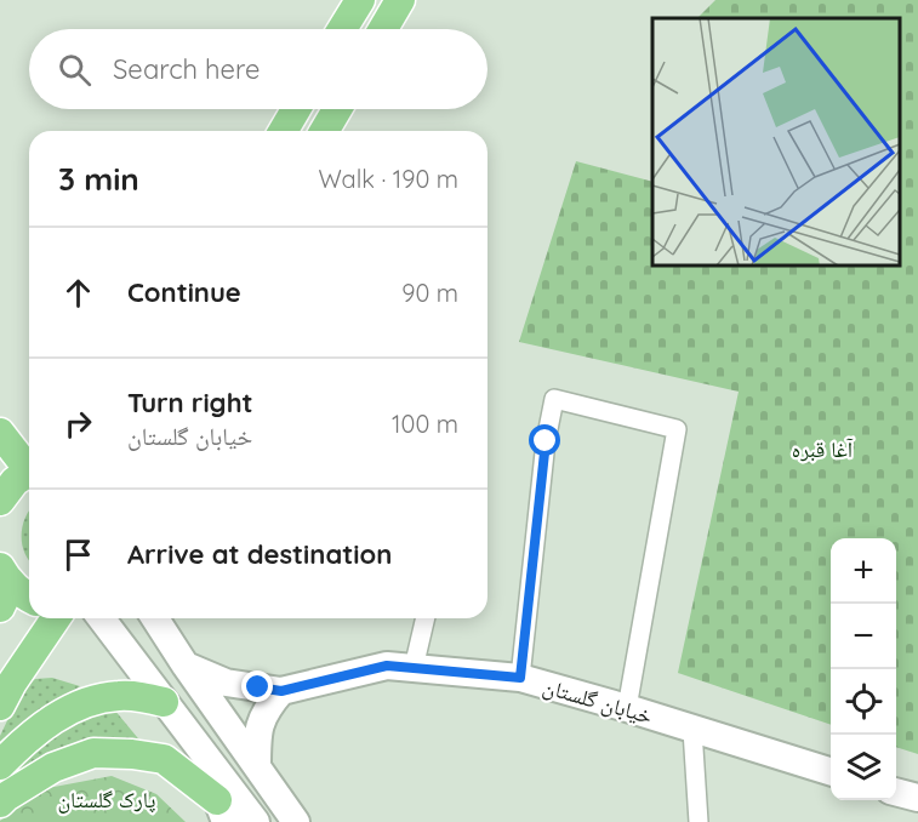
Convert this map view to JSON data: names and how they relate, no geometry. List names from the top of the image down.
{
  "streets": {
    "main road": ["خیابان گلستان"]
  },
  "parks": ["آغا قبره", "پارک گلستان"],
  "page": {
    "search": "Search here",
    "heading": ["3 min", "Walk · 190 m"],
    "list": [
      ["Continue", "90 m"],
      ["Turn right", "خیابان گلستان", "100 m"],
      "Arrive at destination"
    ],
    "map_buttons": ["+", "−"]
  }
}
